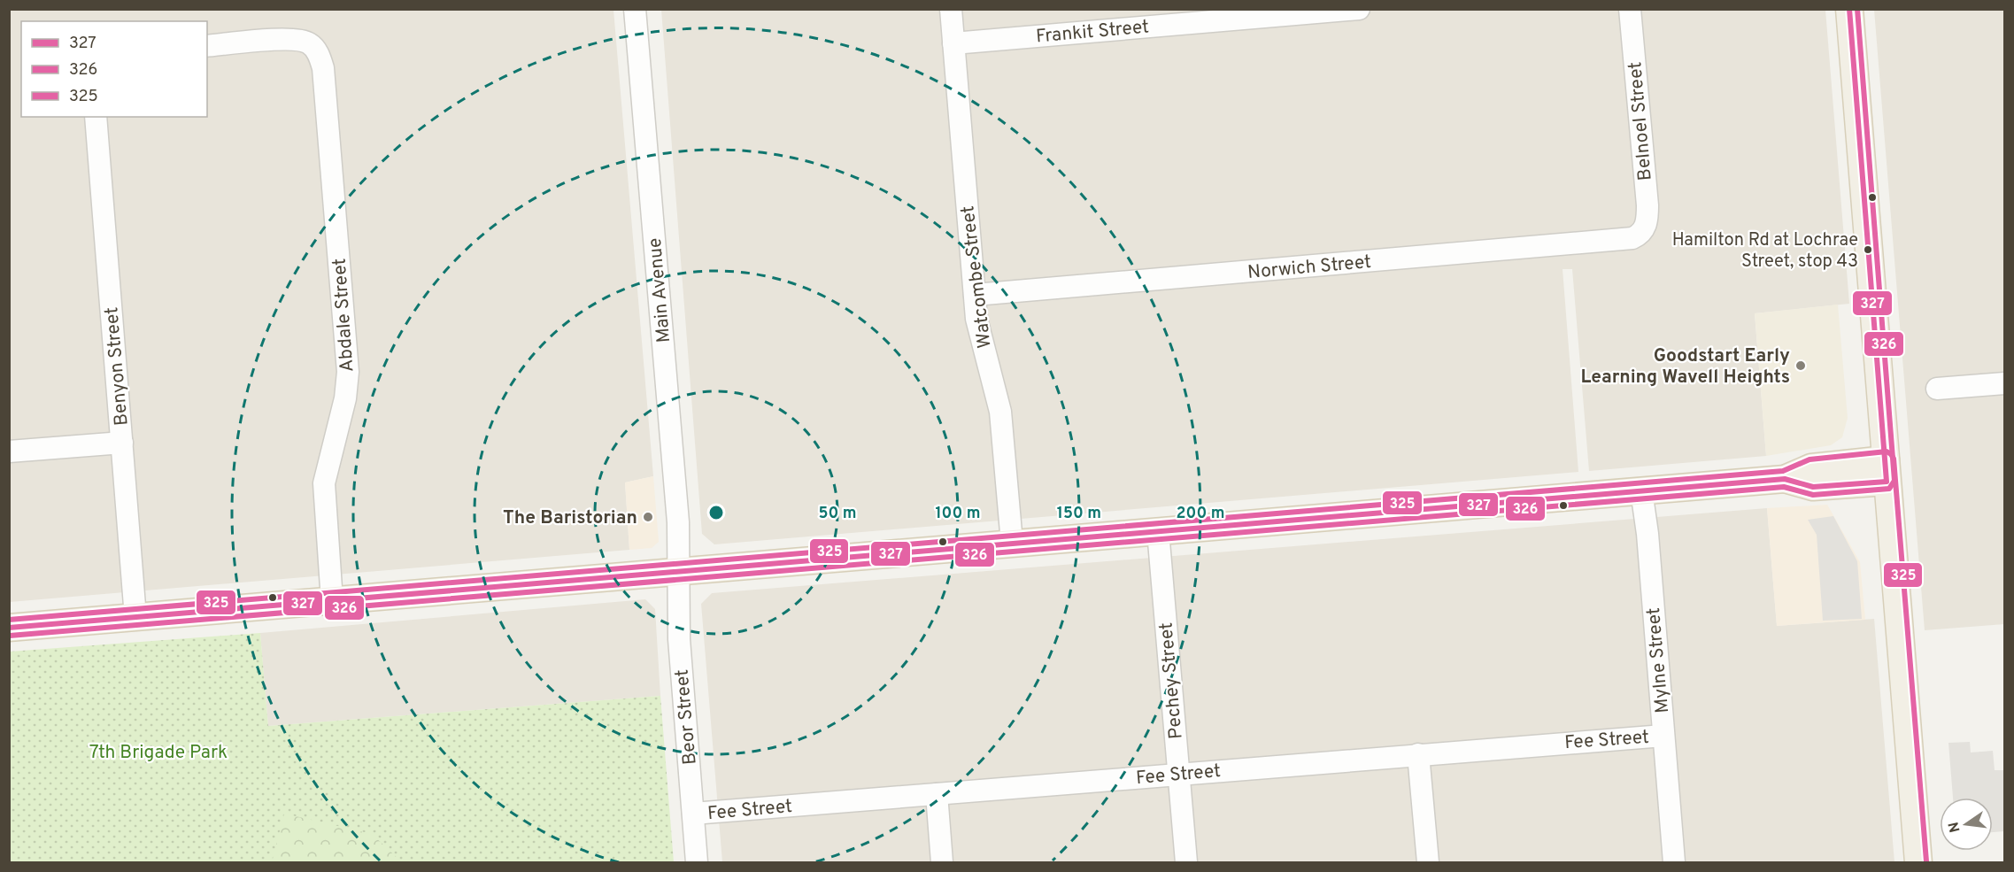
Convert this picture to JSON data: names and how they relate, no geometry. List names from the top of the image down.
{
  "streets": {
    "street": [
      "Frankit Street",
      "Belnoel Street",
      "Norwich Street",
      "Watcombe Street",
      "Main Avenue",
      "Abdale Street",
      "Benyon Street",
      "Mylne Street",
      "Pechey Street",
      "Beor Street",
      "Fee Street"
    ]
  },
  "crossings": [
    ["Frankit Street", "Watcombe Street"],
    ["Belnoel Street", "Norwich Street"],
    ["Norwich Street", "Watcombe Street"],
    ["Main Avenue", "Beor Street"],
    ["Mylne Street", "Fee Street"],
    ["Pechey Street", "Fee Street"],
    ["Beor Street", "Fee Street"]
  ],
  "parks": ["7th Brigade Park"],
  "places": ["Hamilton Rd at Lochrae Street, stop 43", "Goodstart Early Learning Wavell Heights", "The Baristorian"],
  "lines": ["transit line 327", "transit line 326", "transit line 325"],
  "legend": ["327", "326", "325"],
  "north": "left",
  "rings": [
    "50 m",
    "100 m",
    "150 m",
    "200 m"
  ]
}
